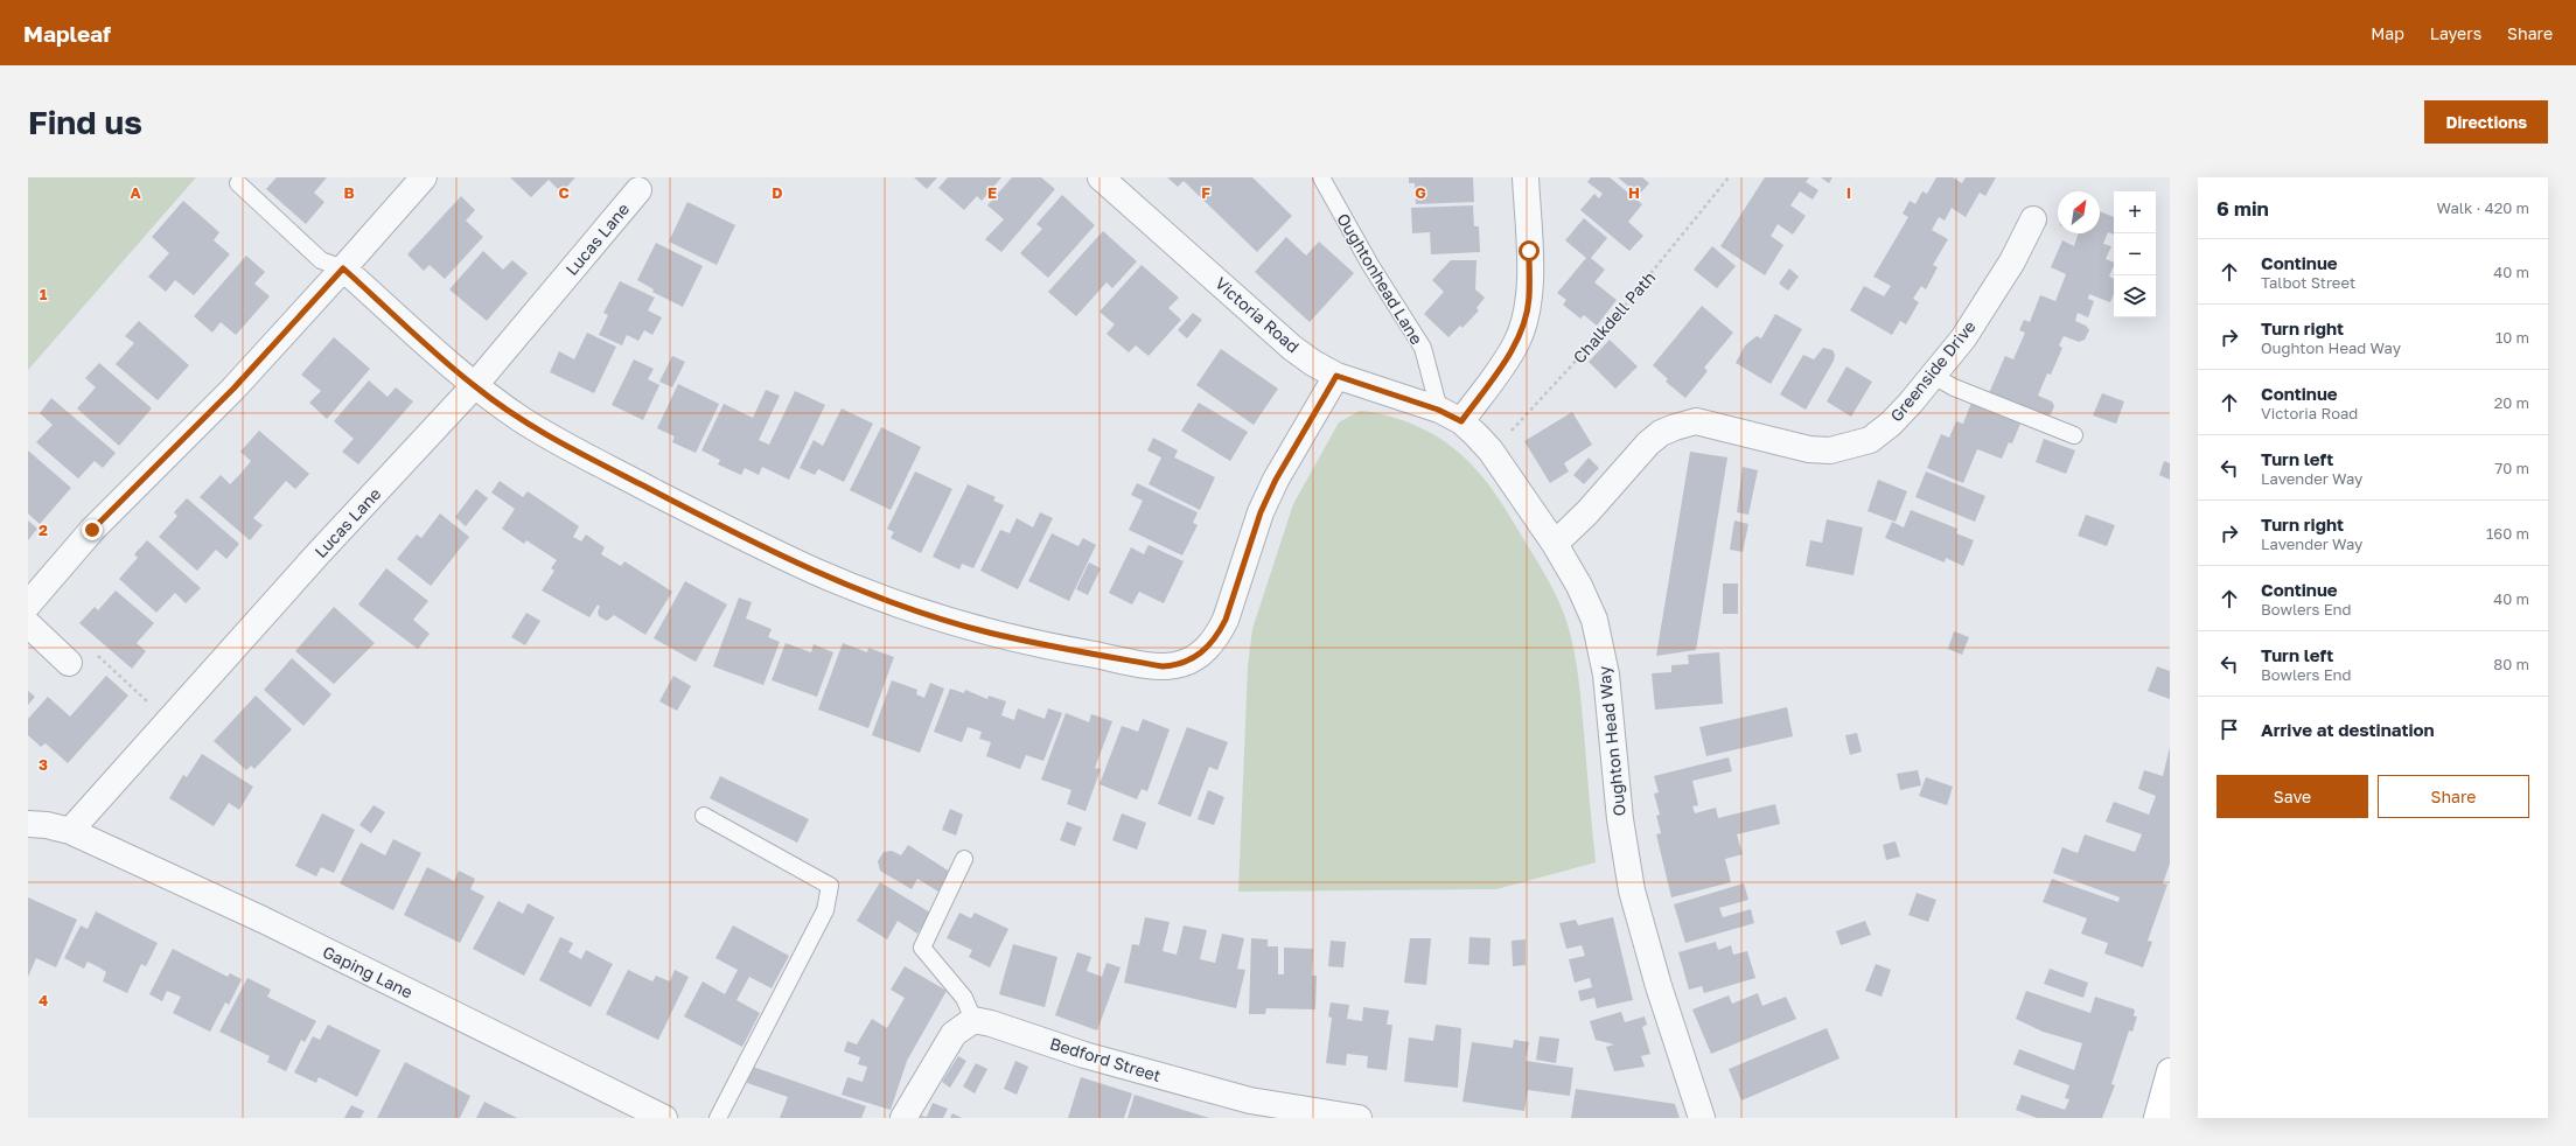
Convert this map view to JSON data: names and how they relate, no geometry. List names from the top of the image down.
{
  "streets": {
    "street": [
      "Lucas Lane",
      "Victoria Road",
      "Greenside Drive",
      "Oughton Head Way",
      "Gaping Lane",
      "Bedford Street"
    ],
    "lane": ["Oughtonhead Lane"],
    "path": ["Chalkdell Path"]
  },
  "crossings": [
    ["Lucas Lane", "Gaping Lane"],
    ["Oughtonhead Lane", "Victoria Road"],
    ["Oughtonhead Lane", "Oughton Head Way"],
    ["Victoria Road", "Oughton Head Way"],
    ["Chalkdell Path", "Oughton Head Way"],
    ["Greenside Drive", "Oughton Head Way"]
  ],
  "north": "top right",
  "page": {
    "header": "Mapleaf",
    "nav": ["Map", "Layers", "Share"],
    "buttons": [
      "Directions",
      ["Save", "Share"]
    ],
    "title": "Find us",
    "heading": ["6 min", "Walk · 420 m"],
    "map_buttons": ["+", "−"],
    "list": [
      ["Continue", "Talbot Street", "40 m"],
      ["Turn right", "Oughton Head Way", "10 m"],
      ["Continue", "Victoria Road", "20 m"],
      ["Turn left", "Lavender Way", "70 m"],
      ["Turn right", "Lavender Way", "160 m"],
      ["Continue", "Bowlers End", "40 m"],
      ["Turn left", "Bowlers End", "80 m"],
      "Arrive at destination"
    ]
  },
  "grid": {
    "columns": [
      "A",
      "B",
      "C",
      "D",
      "E",
      "F",
      "G",
      "H",
      "I"
    ],
    "rows": [
      "1",
      "2",
      "3",
      "4"
    ]
  }
}
